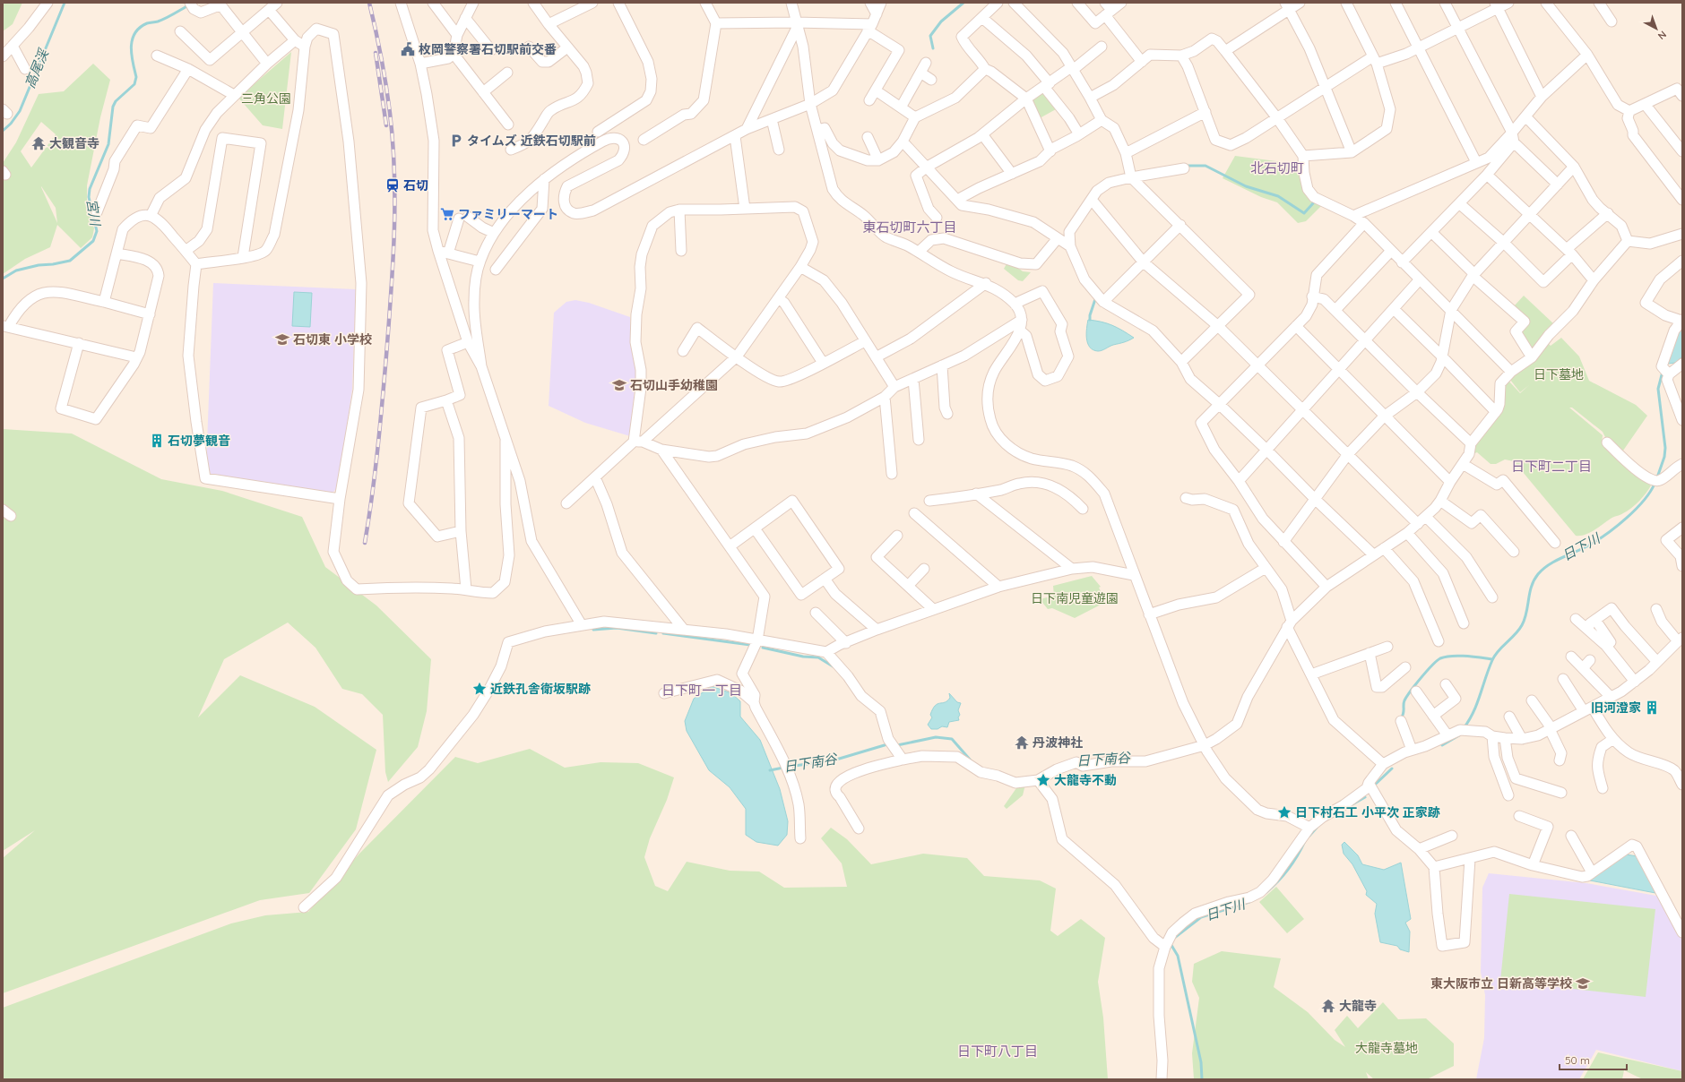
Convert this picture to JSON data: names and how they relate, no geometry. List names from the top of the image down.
{
  "districts": [
    "北石切町",
    "東石切町六丁目",
    "日下町二丁目",
    "日下町一丁目",
    "日下町八丁目"
  ],
  "water": [
    "高尾渓",
    "宮川",
    "日下川",
    "日下南谷"
  ],
  "parks": [
    "三角公園",
    "日下墓地",
    "日下南児童遊園",
    "大龍寺墓地"
  ],
  "places": {
    "public building": ["枚岡警察署石切駅前交番"],
    "parking": ["タイムズ 近鉄石切駅前"],
    "temple": ["大観音寺", "丹波神社", "大龍寺"],
    "station": ["石切"],
    "supermarket": ["ファミリーマート"],
    "school or university": ["石切東 小学校", "石切山手幼稚園", "東大阪市立 日新高等学校"],
    "building": ["石切夢観音", "旧河澄家"],
    "place": ["近鉄孔舎衛坂駅跡", "大龍寺不動", "日下村石工 小平次 正家跡"]
  },
  "scale_bar": "50 m",
  "north": "bottom right"
}
